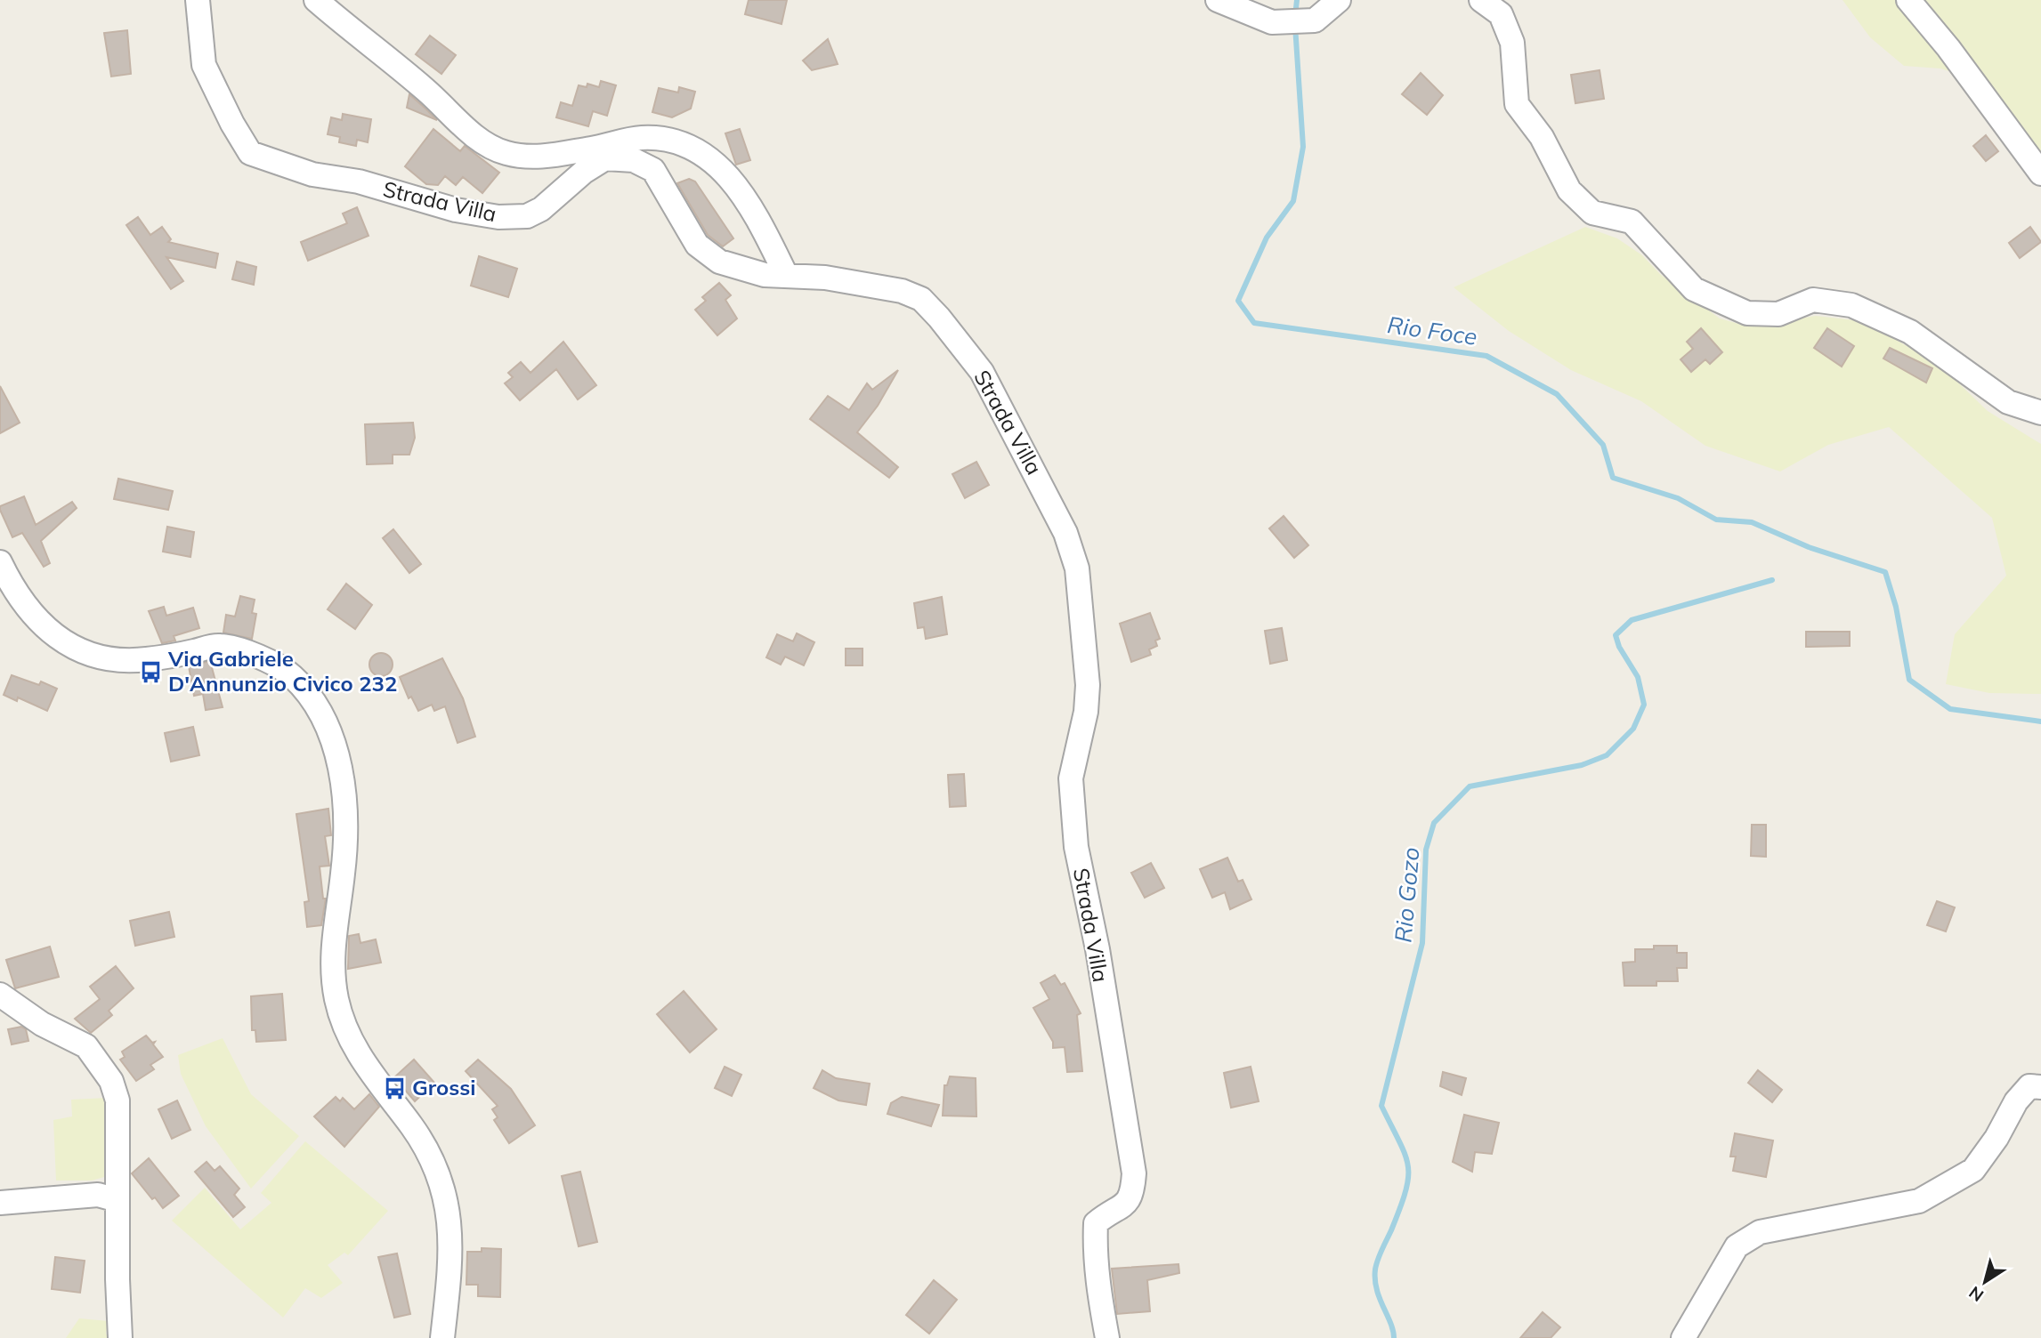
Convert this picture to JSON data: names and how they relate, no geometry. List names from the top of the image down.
{
  "streets": {
    "street": ["Strada Villa"]
  },
  "water": ["Rio Foce", "Rio Gozo"],
  "places": {
    "bus stop": ["Via Gabriele D'Annunzio Civico 232", "Grossi"]
  },
  "north": "bottom left"
}
